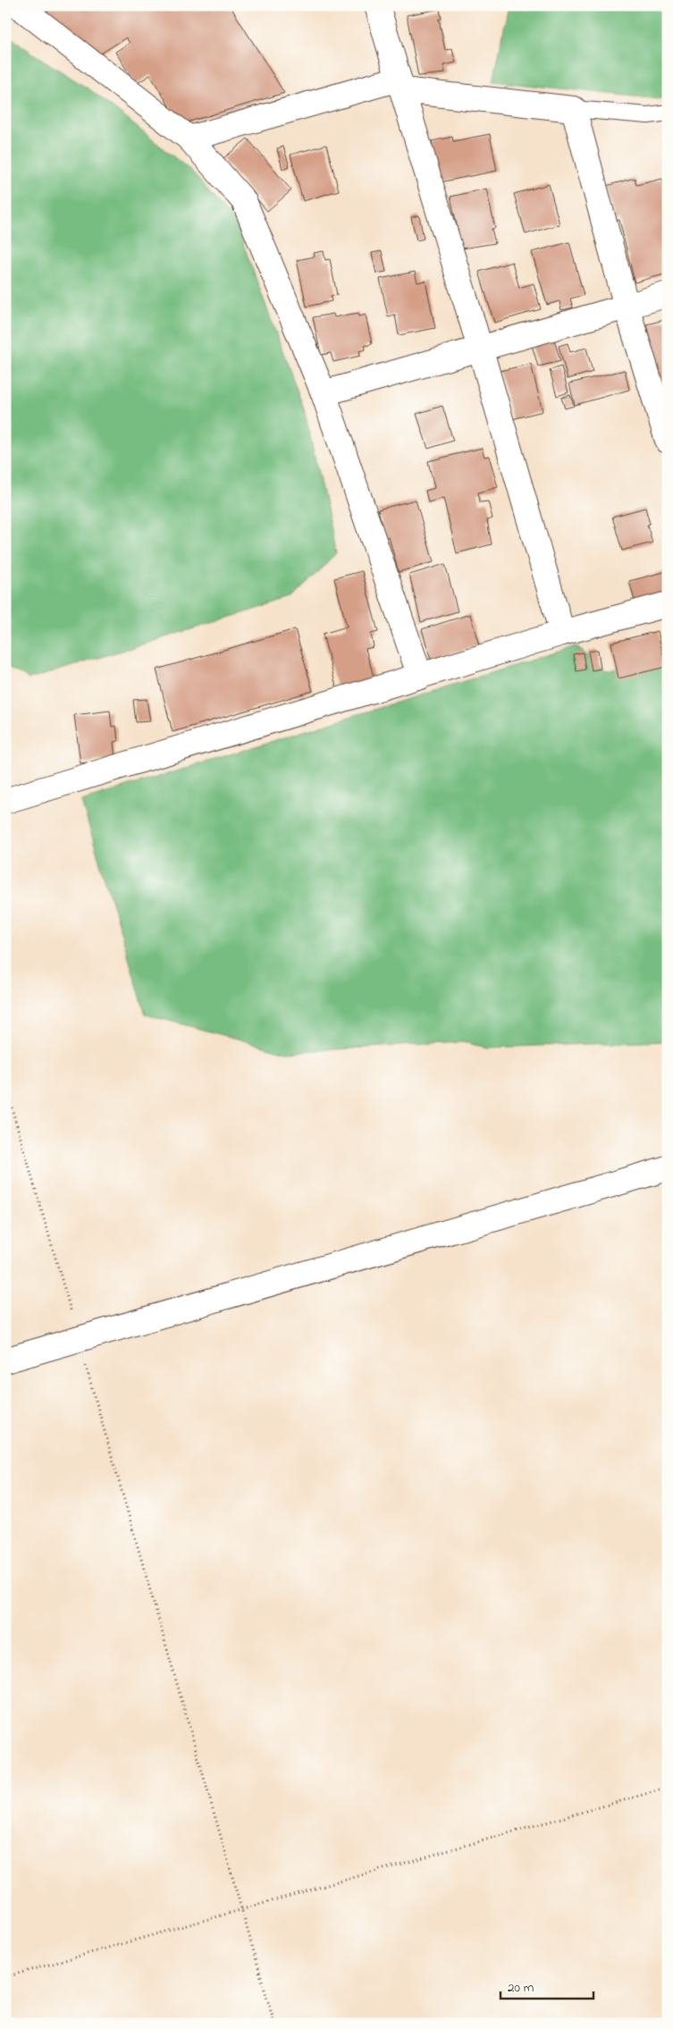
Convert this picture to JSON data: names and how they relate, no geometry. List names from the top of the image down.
{
  "scale_bar": "20 m"
}
